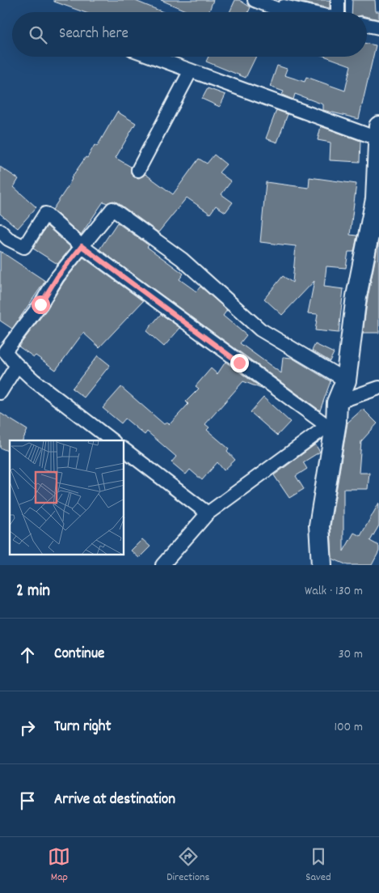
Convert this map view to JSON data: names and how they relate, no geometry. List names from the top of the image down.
{
  "page": {
    "search": "Search here",
    "heading": ["2 min", "Walk · 130 m"],
    "list": [
      ["Continue", "30 m"],
      ["Turn right", "100 m"],
      "Arrive at destination"
    ],
    "nav": ["Map", "Directions", "Saved"]
  }
}
